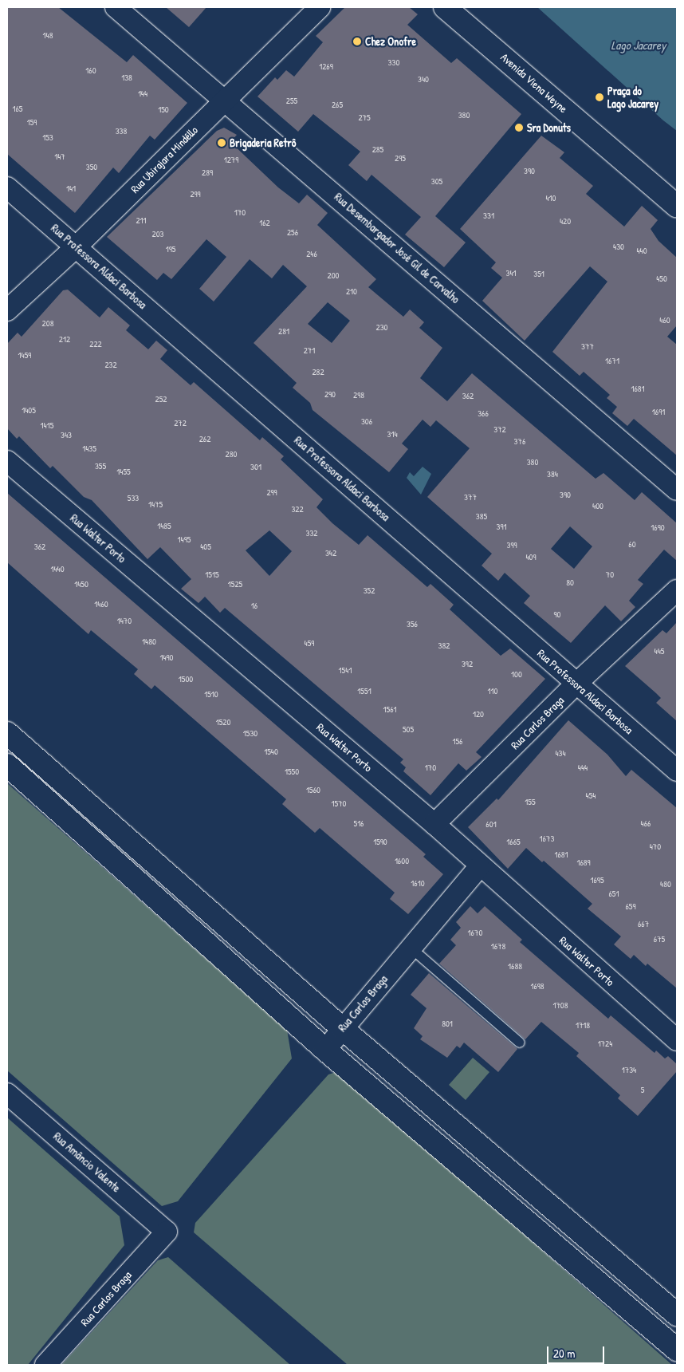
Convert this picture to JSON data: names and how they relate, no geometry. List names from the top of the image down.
{
  "streets": {
    "main road": ["Avenida Viena Weyne"],
    "street": [
      "Rua Ubirajara Mindêllo",
      "Rua Desembargador José Gil de Carvalho",
      "Rua Professora Aldaci Barbosa",
      "Rua Walter Porto",
      "Rua Carlos Braga",
      "Rua Amâncio Valente"
    ]
  },
  "crossings": [
    ["Rua Ubirajara Mindêllo", "Rua Desembargador José Gil de Carvalho"],
    ["Rua Ubirajara Mindêllo", "Rua Professora Aldaci Barbosa"],
    ["Rua Professora Aldaci Barbosa", "Rua Carlos Braga"],
    ["Rua Walter Porto", "Rua Carlos Braga"],
    ["Rua Carlos Braga", "Rua Amâncio Valente"]
  ],
  "water": ["Lago Jacarey"],
  "places": [
    "Chez Onofre",
    "Praça do Lago Jacarey",
    "Sra Donuts",
    "Brigaderia Retrô"
  ],
  "house_numbers": [
    "148",
    "330",
    "1269",
    "160",
    "138",
    "340",
    "144",
    "255",
    "265",
    "165",
    "150",
    "380",
    "275",
    "159",
    "338",
    "153",
    "285",
    "147",
    "295",
    "1279",
    "350",
    "390",
    "289",
    "305",
    "141",
    "299",
    "410",
    "170",
    "331",
    "211",
    "420",
    "162",
    "256",
    "203",
    "430",
    "195",
    "440",
    "246",
    "341",
    "351",
    "200",
    "450",
    "210",
    "460",
    "208",
    "230",
    "281",
    "212",
    "222",
    "377",
    "271",
    "1459",
    "1671",
    "232",
    "282",
    "1681",
    "290",
    "298",
    "362",
    "252",
    "1405",
    "1691",
    "366",
    "306",
    "272",
    "1415",
    "372",
    "314",
    "343",
    "262",
    "376",
    "1435",
    "280",
    "380",
    "355",
    "301",
    "1455",
    "384",
    "299",
    "390",
    "377",
    "533",
    "1475",
    "400",
    "322",
    "385",
    "1485",
    "391",
    "1690",
    "332",
    "1495",
    "60",
    "399",
    "362",
    "405",
    "342",
    "409",
    "1440",
    "1515",
    "70",
    "80",
    "1450",
    "1525",
    "352",
    "1460",
    "16",
    "90",
    "1470",
    "356",
    "1480",
    "459",
    "382",
    "445",
    "1490",
    "392",
    "1541",
    "100",
    "1500",
    "1551",
    "110",
    "1510",
    "1561",
    "120",
    "1520",
    "505",
    "1530",
    "156",
    "1540",
    "434",
    "170",
    "444",
    "1550",
    "1560",
    "454",
    "155",
    "1570",
    "516",
    "466",
    "601",
    "1673",
    "1590",
    "1665",
    "470",
    "1681",
    "1600",
    "1689",
    "1695",
    "1610",
    "480",
    "651",
    "659",
    "667",
    "1670",
    "675",
    "1678",
    "1688",
    "1698",
    "1708",
    "801",
    "1718",
    "1724",
    "1734",
    "5"
  ],
  "scale_bar": "20 m"
}
